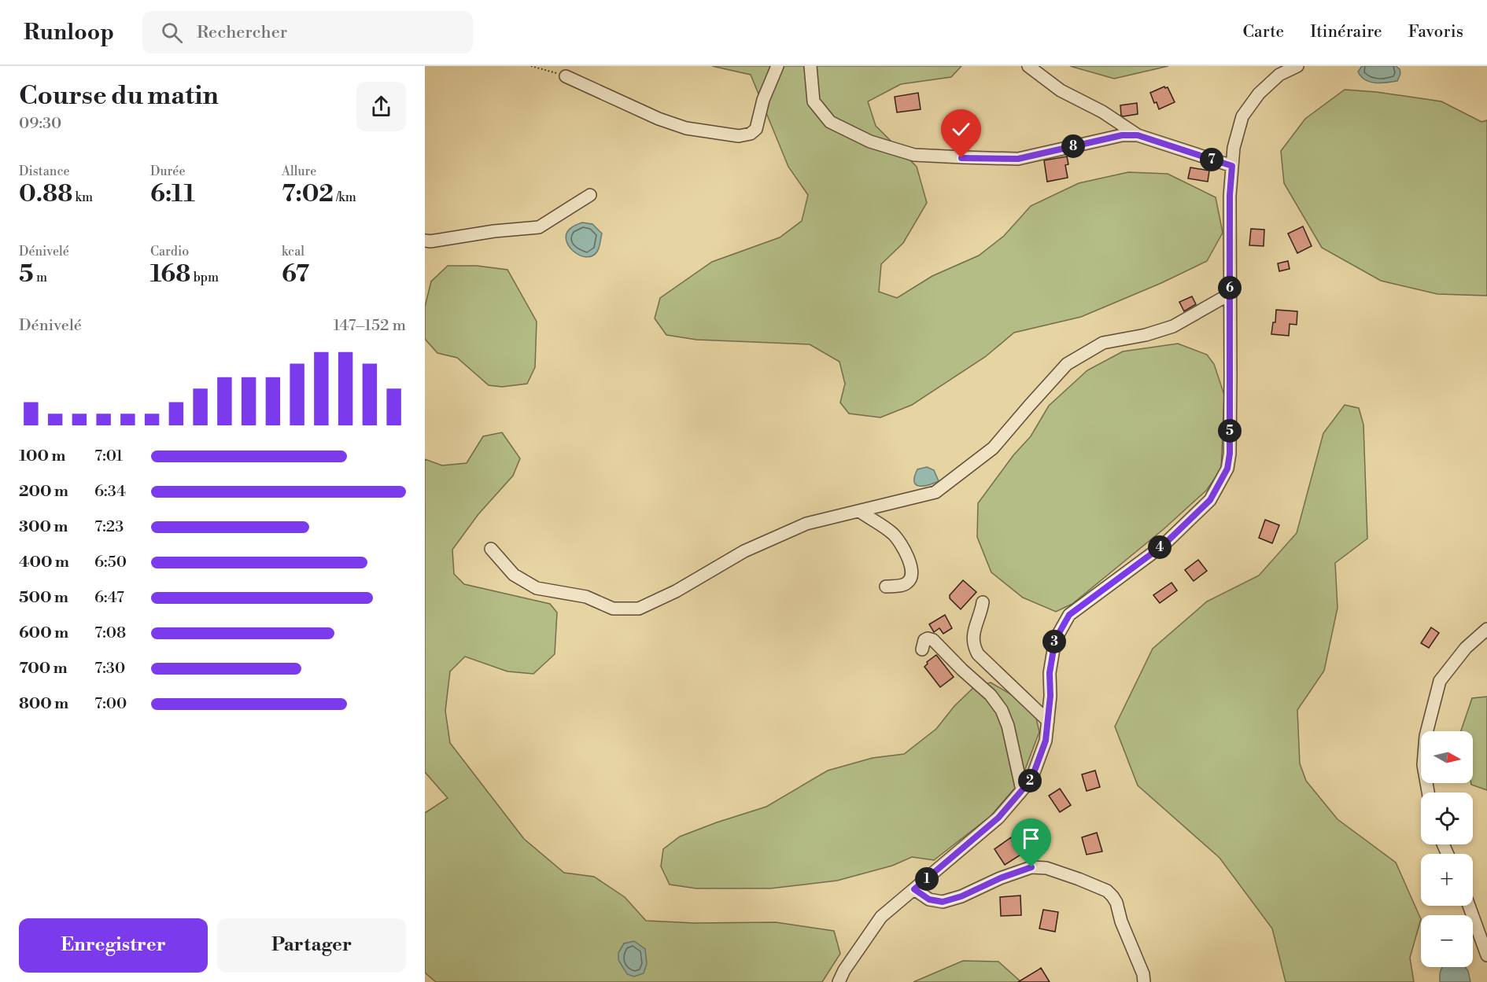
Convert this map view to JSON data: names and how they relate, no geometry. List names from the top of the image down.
{
  "north": "right",
  "page": {
    "header": "Runloop",
    "search": "Rechercher",
    "nav": ["Carte", "Itinéraire", "Favoris"],
    "heading": ["Course du matin", "09:30"],
    "pins": [
      "8",
      "7",
      "6",
      "5",
      "4",
      "3",
      "2",
      "1"
    ],
    "stats": [
      ["Distance", "0.88 km"],
      ["Durée", "6:11"],
      ["Allure", "7:02 /km"],
      ["Dénivelé", "5 m"],
      ["Cardio", "168 bpm"],
      ["kcal", "67"]
    ],
    "chart": ["Dénivelé", "147–152 m"],
    "list": [
      {
        "name": "100 m",
        "note": "7:01"
      },
      {
        "name": "200 m",
        "note": "6:34"
      },
      {
        "name": "300 m",
        "note": "7:23"
      },
      {
        "name": "400 m",
        "note": "6:50"
      },
      {
        "name": "500 m",
        "note": "6:47"
      },
      {
        "name": "600 m",
        "note": "7:08"
      },
      {
        "name": "700 m",
        "note": "7:30"
      },
      {
        "name": "800 m",
        "note": "7:00"
      }
    ],
    "map_buttons": ["+", "−"],
    "buttons": ["Enregistrer", "Partager"]
  }
}
